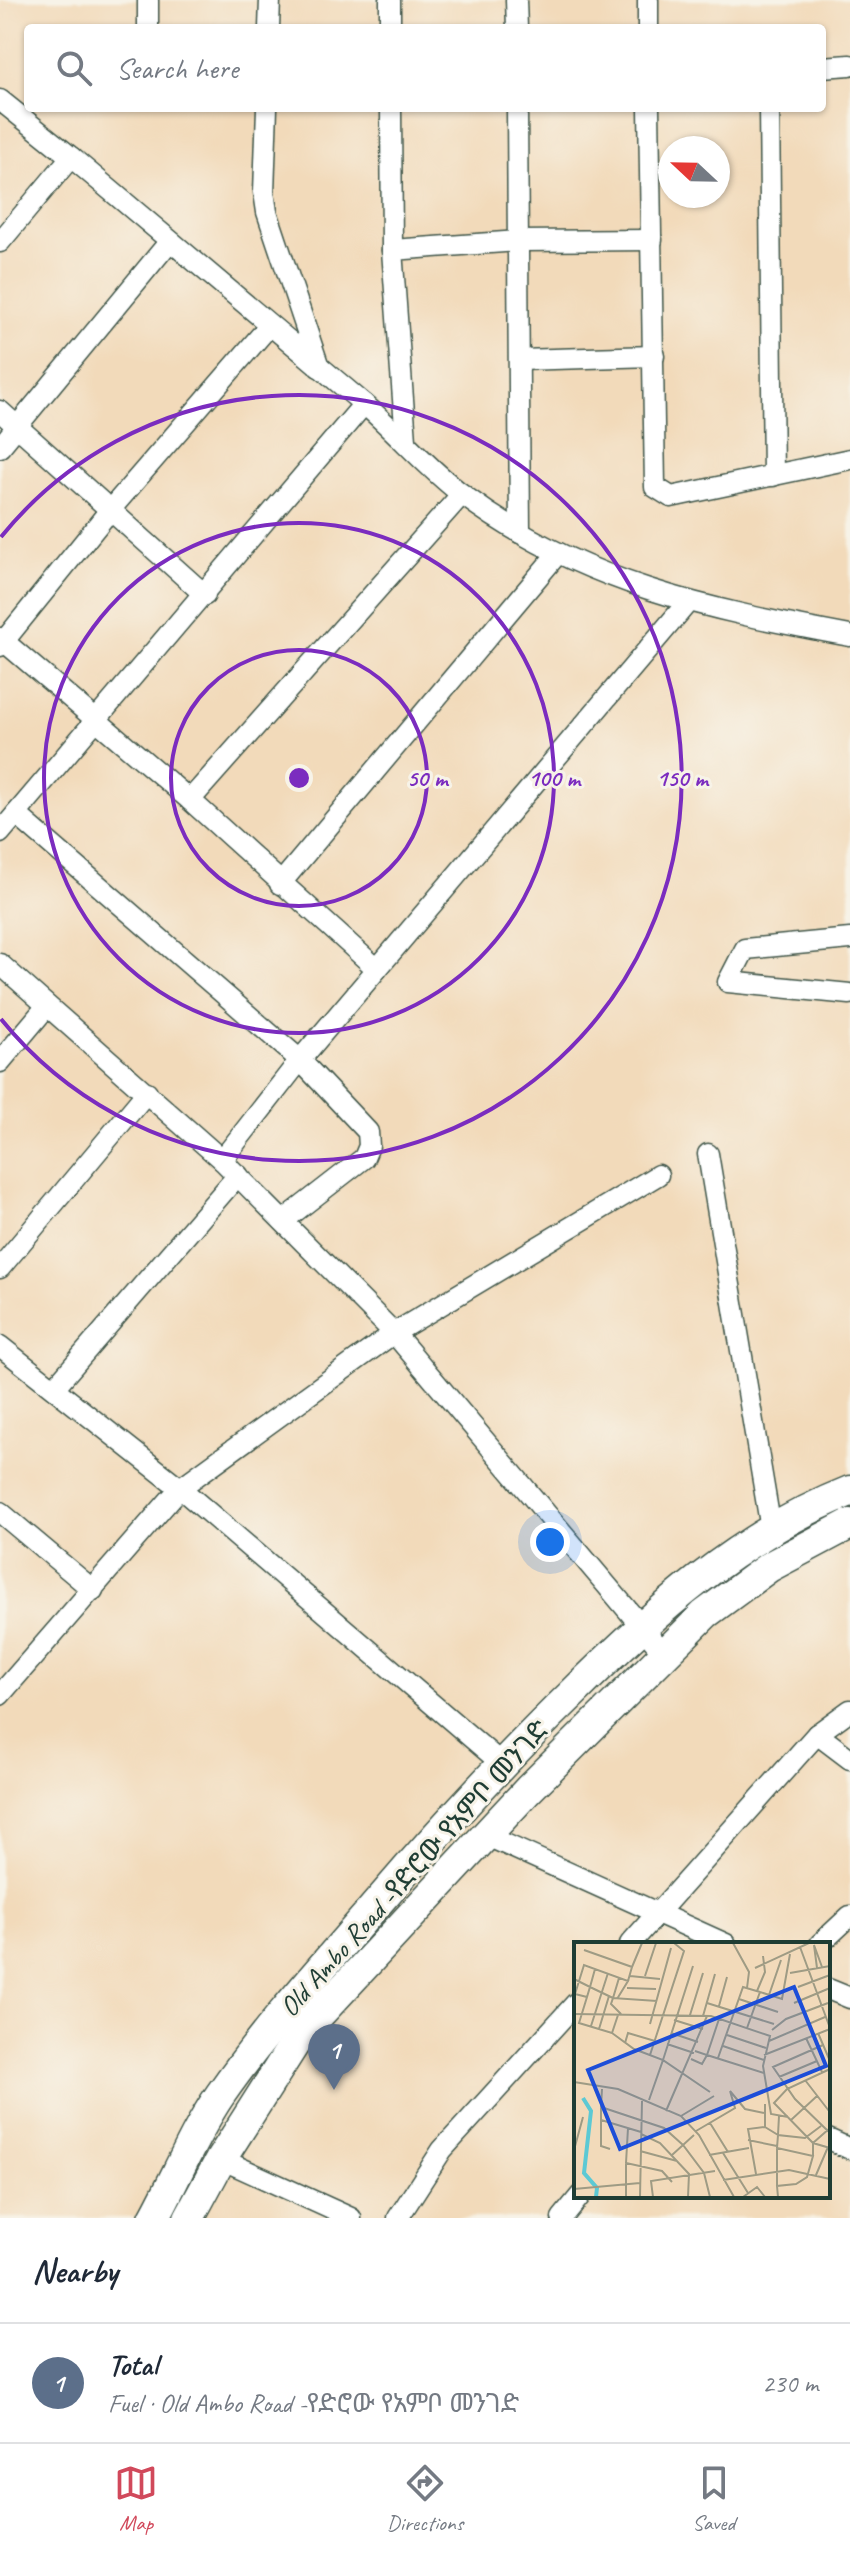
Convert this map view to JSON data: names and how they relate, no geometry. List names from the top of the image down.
{
  "streets": {
    "main road": ["Old Ambo Road -የድሮው የአምቦ መንገድ"]
  },
  "north": "left",
  "page": {
    "search": "Search here",
    "pins": "1",
    "heading": "Nearby",
    "list": [
      {
        "mark": "1",
        "name": "Total",
        "note": "Fuel · Old Ambo Road -የድሮው የአምቦ መንገድ",
        "value": "230 m"
      }
    ],
    "nav": ["Map", "Directions", "Saved"]
  },
  "rings": ["50 m", "100 m", "150 m"]
}
